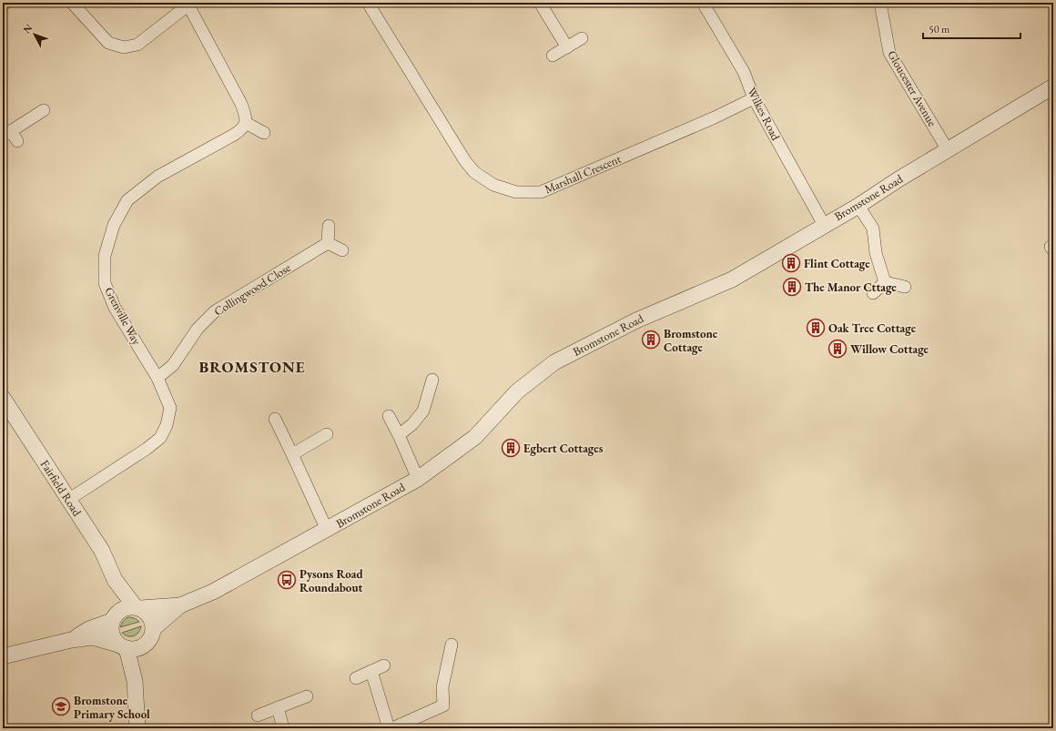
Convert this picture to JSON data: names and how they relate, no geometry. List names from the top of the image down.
{
  "streets": {
    "street": [
      "Gloucester Avenue",
      "Wilkes Road",
      "Marshall Crescent",
      "Bromstone Road",
      "Collingwood Close",
      "Grenville Way",
      "Fairfield Road"
    ]
  },
  "crossings": [
    ["Gloucester Avenue", "Bromstone Road"],
    ["Wilkes Road", "Marshall Crescent"],
    ["Wilkes Road", "Bromstone Road"],
    ["Bromstone Road", "Fairfield Road"],
    ["Collingwood Close", "Grenville Way"],
    ["Grenville Way", "Fairfield Road"]
  ],
  "districts": ["BROMSTONE"],
  "places": {
    "building": [
      "Flint Cottage",
      "The Manor Cttage",
      "Oak Tree Cottage",
      "Bromstone Cottage",
      "Willow Cottage",
      "Egbert Cottages"
    ],
    "bus stop": ["Pysons Road Roundabout"],
    "school or university": ["Bromstone Primary School"]
  },
  "scale_bar": "50 m",
  "north": "top left"
}
